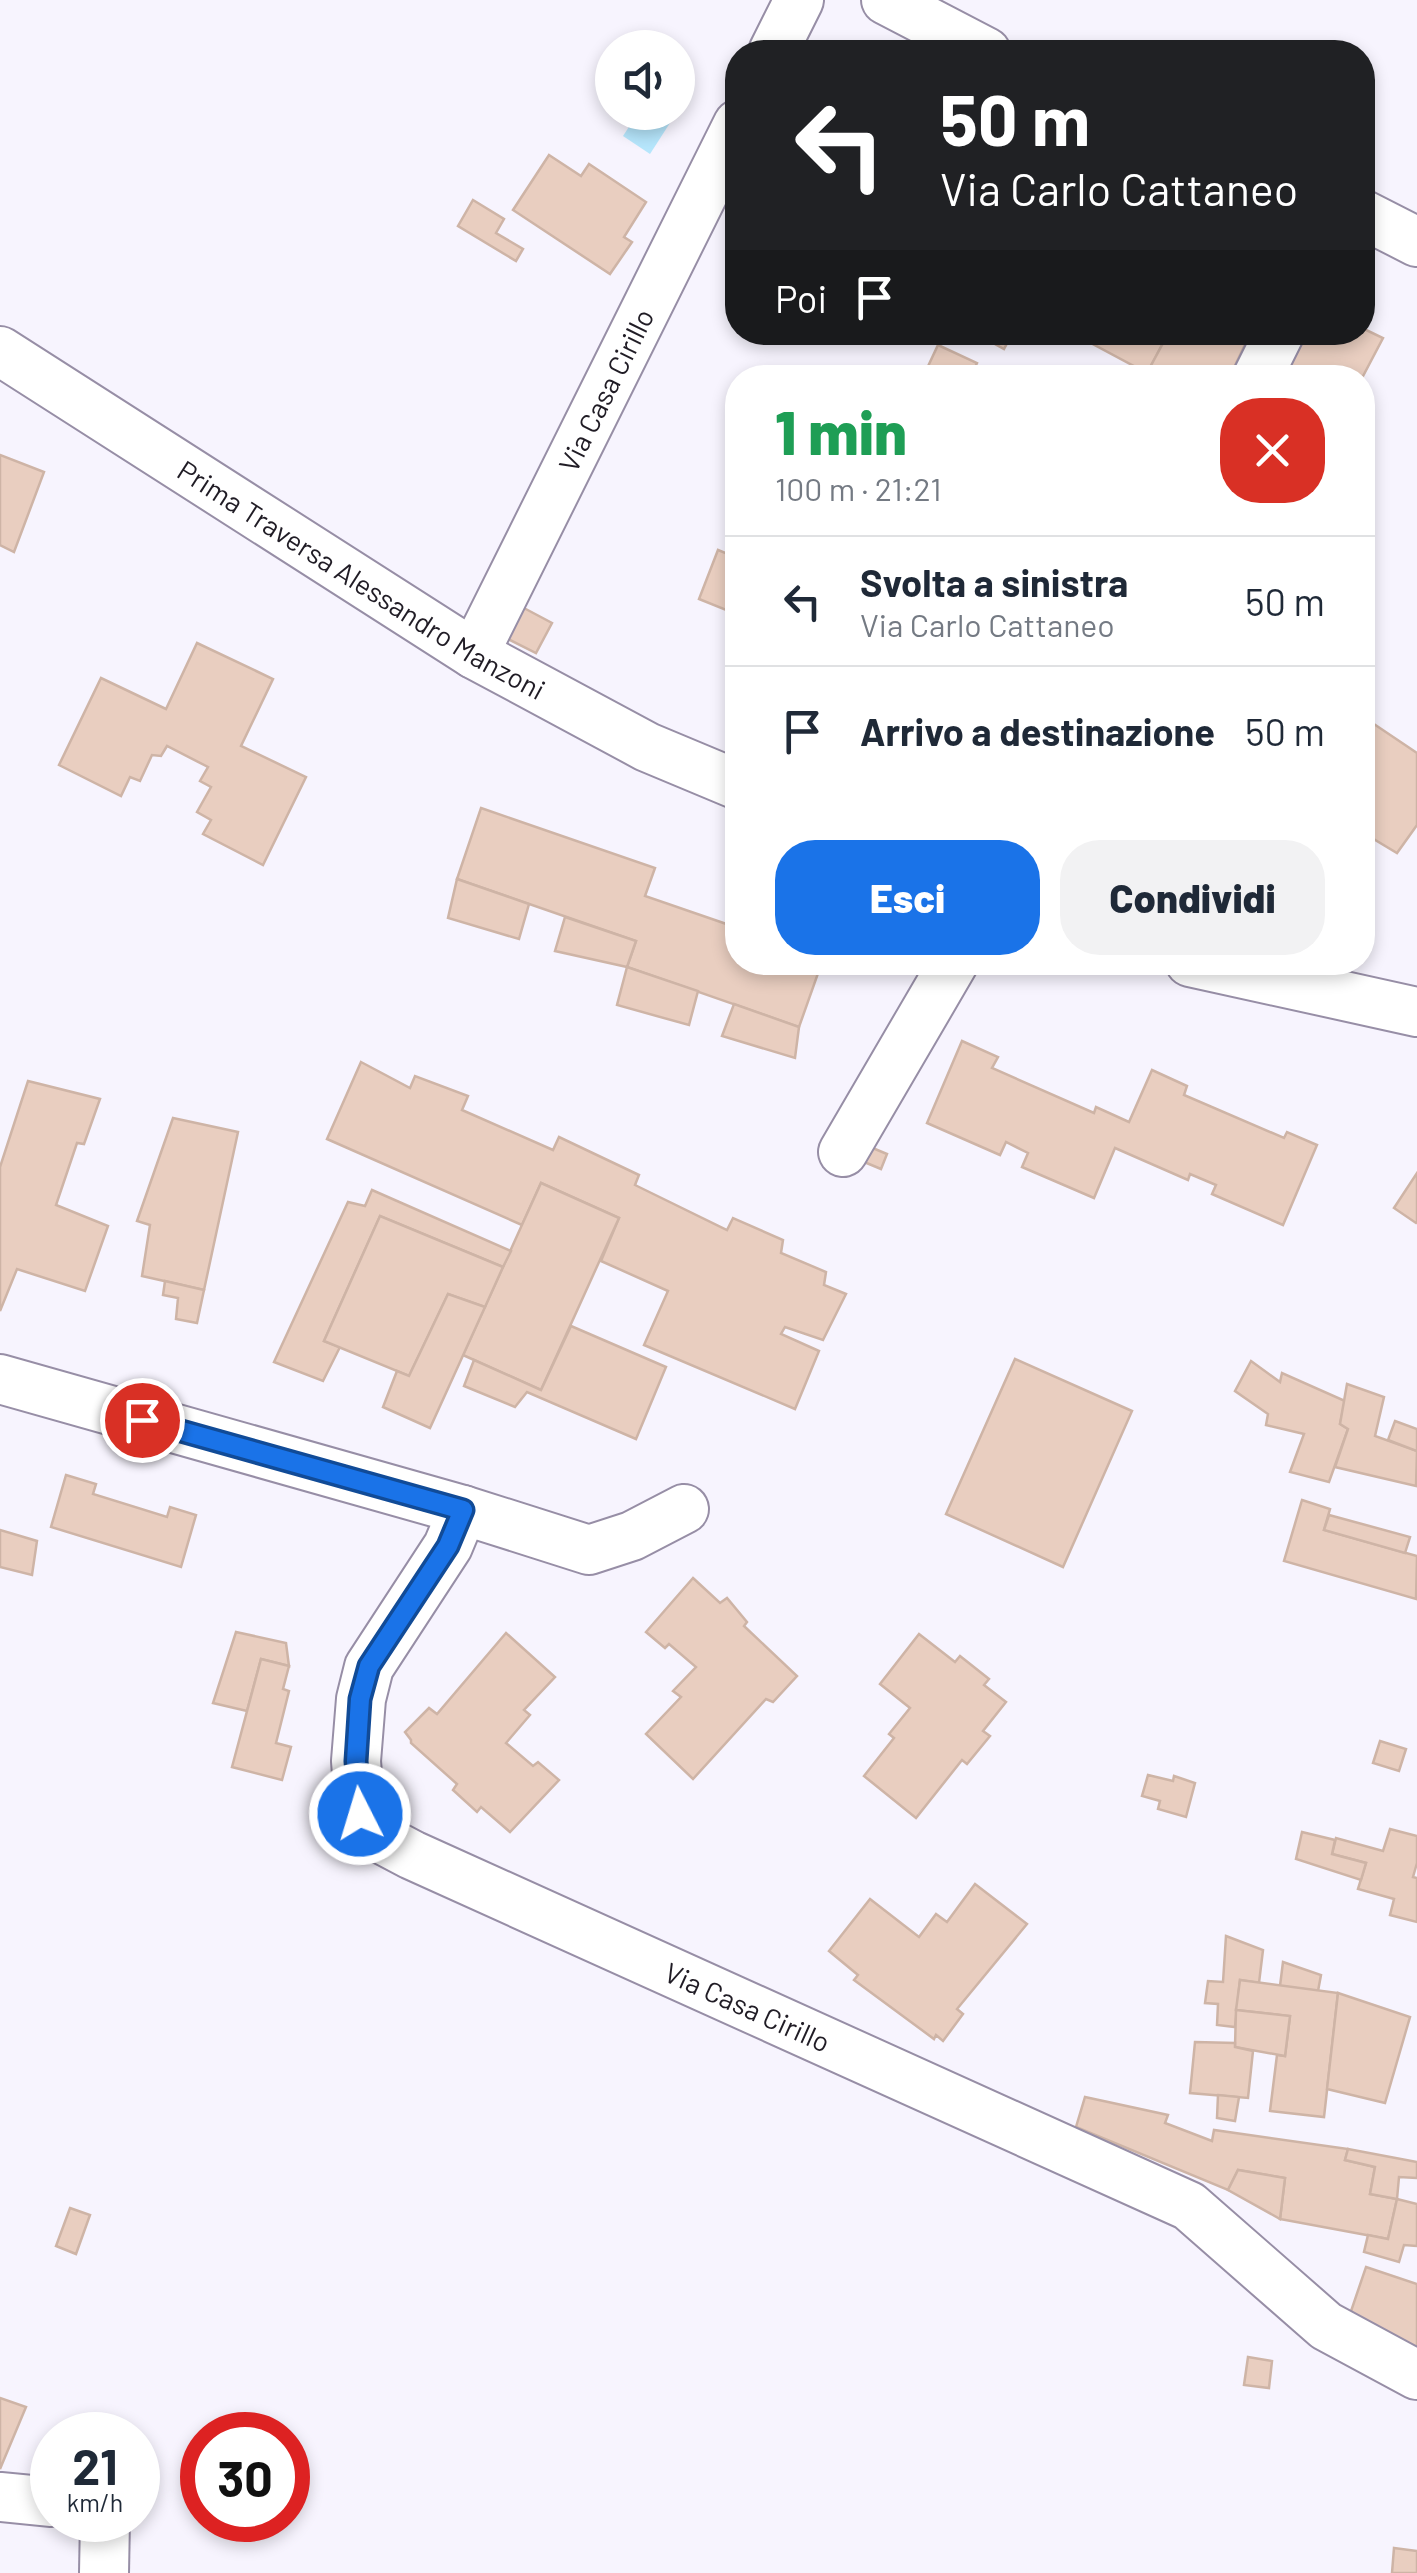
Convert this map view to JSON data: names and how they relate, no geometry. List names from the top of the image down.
{
  "streets": {
    "street": ["Via Casa Cirillo", "Prima Traversa Alessandro Manzoni"]
  },
  "crossings": [
    ["Via Casa Cirillo", "Prima Traversa Alessandro Manzoni"]
  ],
  "page": {
    "turn": ["50 m", "Via Carlo Cattaneo"],
    "then": "Poi",
    "heading": ["1 min", "100 m · 21:21"],
    "list": [
      {
        "name": "Svolta a sinistra",
        "note": "Via Carlo Cattaneo",
        "value": "50 m"
      },
      {
        "name": "Arrivo a destinazione",
        "value": "50 m"
      }
    ],
    "buttons": ["Esci", "Condividi"],
    "speed": "21 km/h",
    "limit": "30"
  }
}
